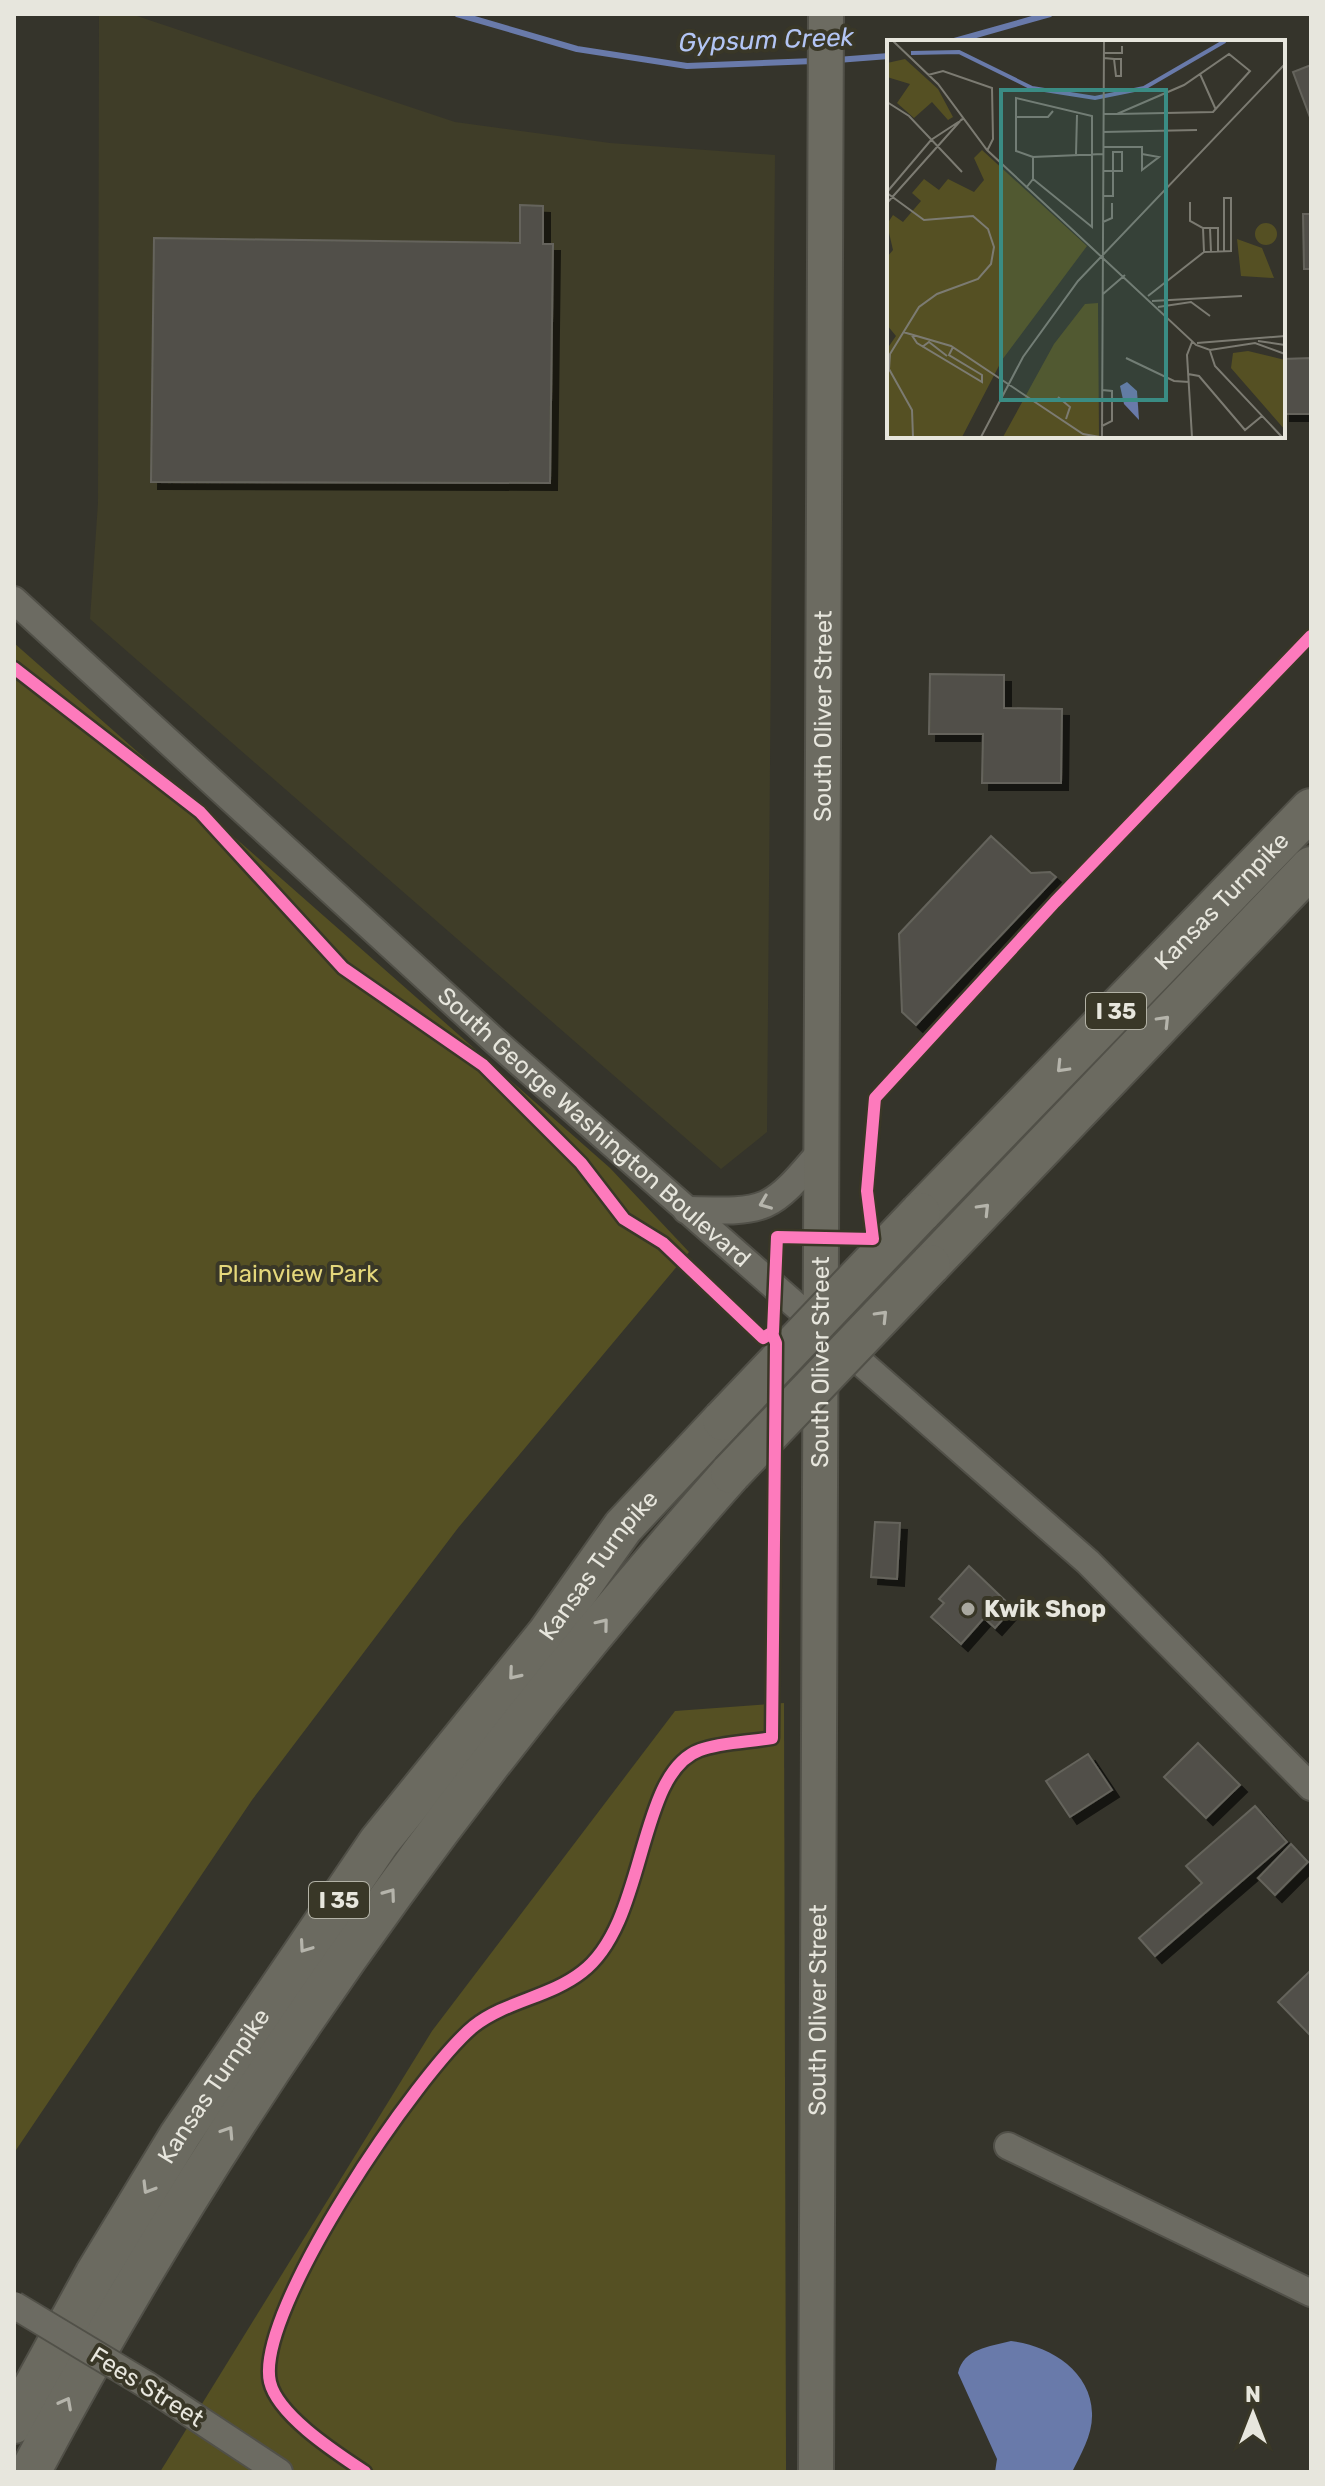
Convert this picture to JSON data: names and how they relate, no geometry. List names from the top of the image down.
{
  "streets": {
    "highway": ["Kansas Turnpike", "I 35"],
    "main road": ["South Oliver Street"],
    "street": ["South George Washington Boulevard", "Fees Street"]
  },
  "crossings": [
    ["South Oliver Street", "South George Washington Boulevard"]
  ],
  "water": ["Gypsum Creek"],
  "parks": ["Plainview Park"],
  "places": ["Kwik Shop"],
  "north": "top"
}
